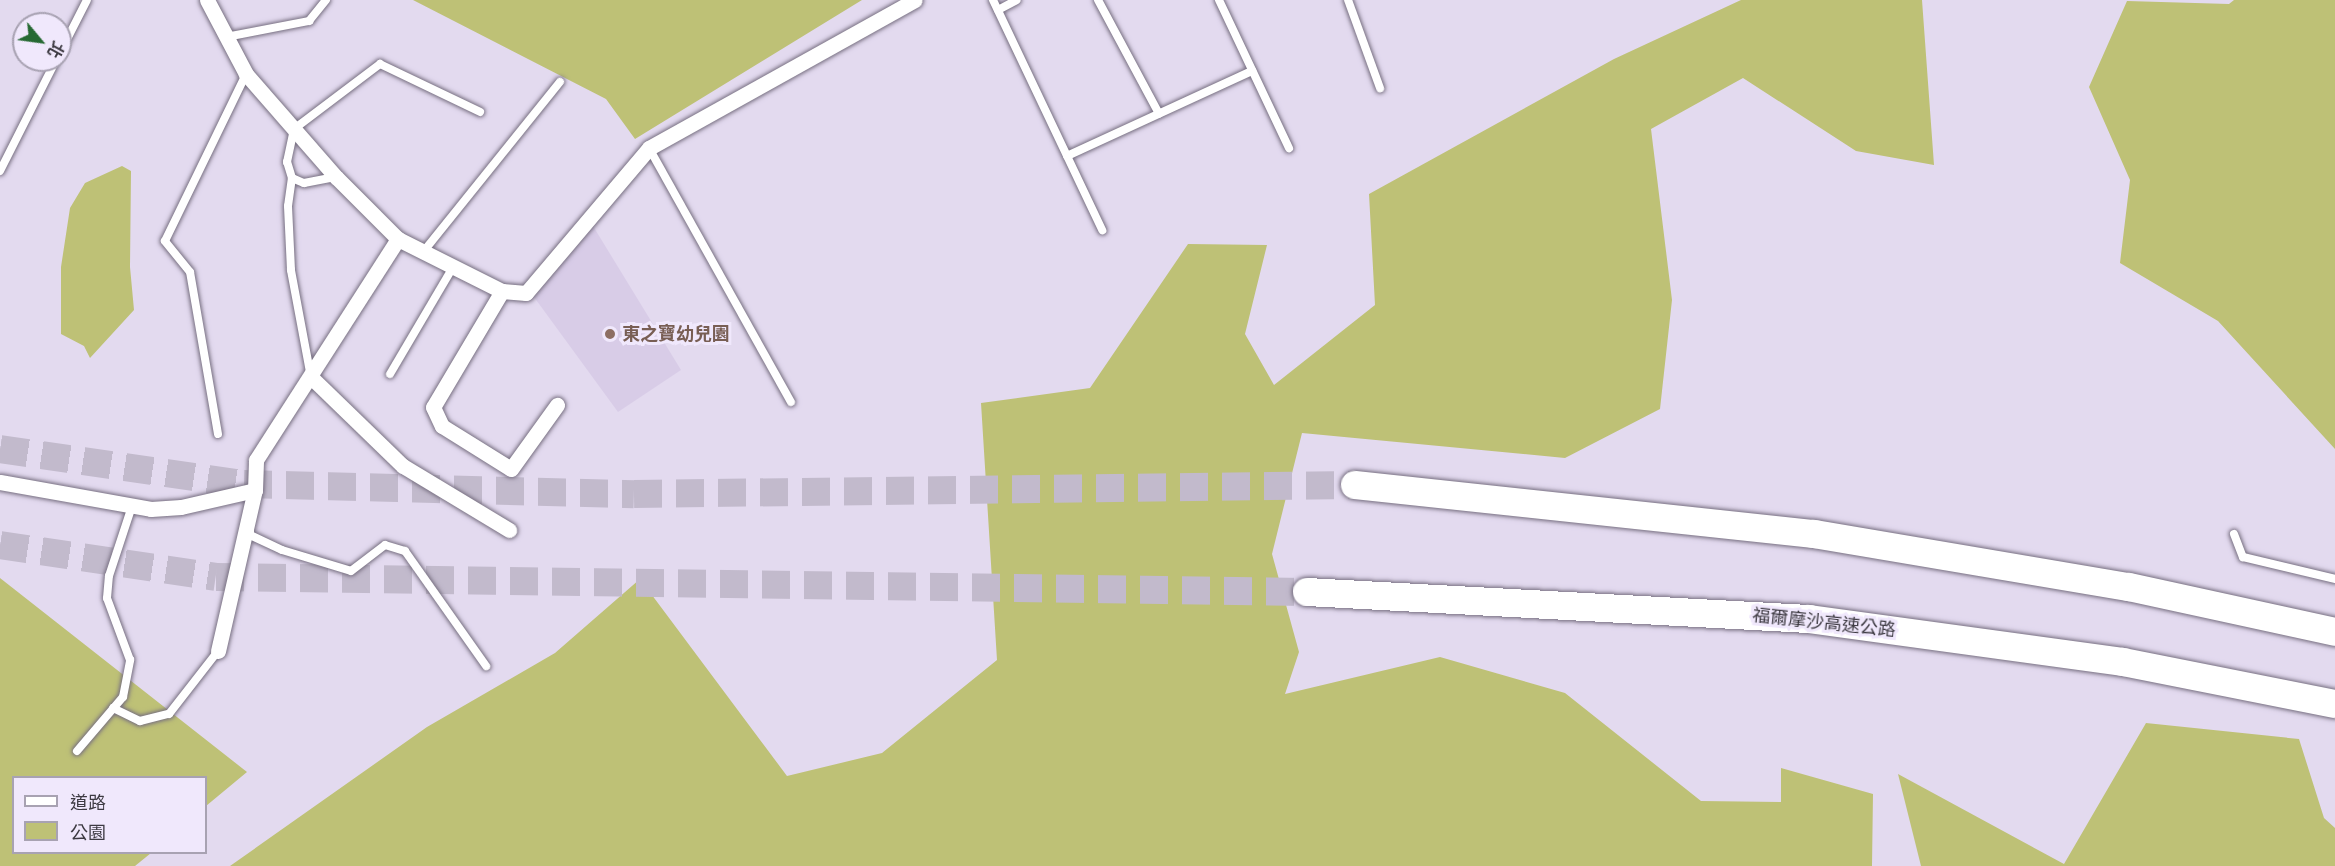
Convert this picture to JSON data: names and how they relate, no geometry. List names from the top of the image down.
{
  "streets": {
    "highway": ["福爾摩沙高速公路"]
  },
  "places": ["東之寶幼兒園"],
  "legend": ["道路", "公園"],
  "north": "bottom right"
}
